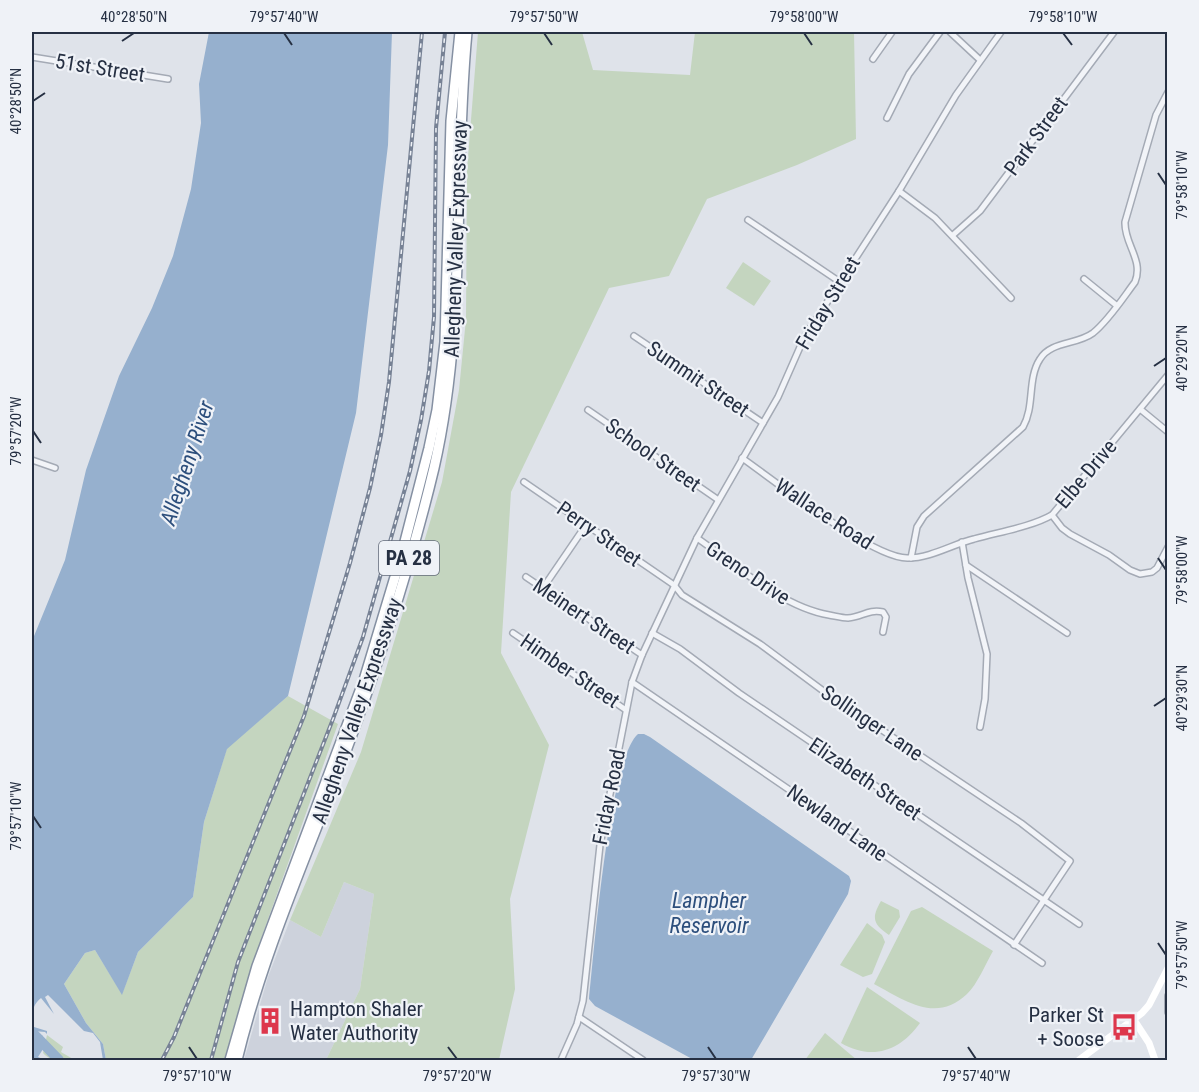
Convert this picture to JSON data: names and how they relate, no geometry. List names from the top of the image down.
{
  "streets": {
    "highway": ["Allegheny Valley Expressway", "PA 28"],
    "street": [
      "51st Street",
      "Park Street",
      "Friday Street",
      "Summit Street",
      "School Street",
      "Elbe Drive",
      "Wallace Road",
      "Perry Street",
      "Greno Drive",
      "Meinert Street",
      "Himber Street",
      "Sollinger Lane",
      "Elizabeth Street",
      "Friday Road",
      "Newland Lane"
    ]
  },
  "crossings": [
    ["Friday Street", "Summit Street"],
    ["Friday Street", "School Street"],
    ["Friday Street", "Wallace Road"],
    ["Friday Street", "Perry Street"],
    ["Friday Street", "Greno Drive"],
    ["Friday Street", "Sollinger Lane"],
    ["Friday Street", "Friday Road"],
    ["Elbe Drive", "Wallace Road"],
    ["Perry Street", "Sollinger Lane"],
    ["Perry Street", "Friday Road"],
    ["Meinert Street", "Friday Road"],
    ["Himber Street", "Friday Road"],
    ["Sollinger Lane", "Elizabeth Street"],
    ["Sollinger Lane", "Friday Road"],
    ["Elizabeth Street", "Friday Road"],
    ["Friday Road", "Newland Lane"]
  ],
  "water": ["Allegheny River", "Lampher Reservoir"],
  "places": {
    "building": ["Hampton Shaler Water Authority"],
    "bus stop": ["Parker St + Soose"]
  },
  "coordinates": [
    "40°28'50\"N",
    "79°57'40\"W",
    "79°57'50\"W",
    "79°58'00\"W",
    "79°58'10\"W",
    "40°29'20\"N",
    "79°57'20\"W",
    "40°29'30\"N",
    "79°57'10\"W",
    "79°57'30\"W"
  ]
}
